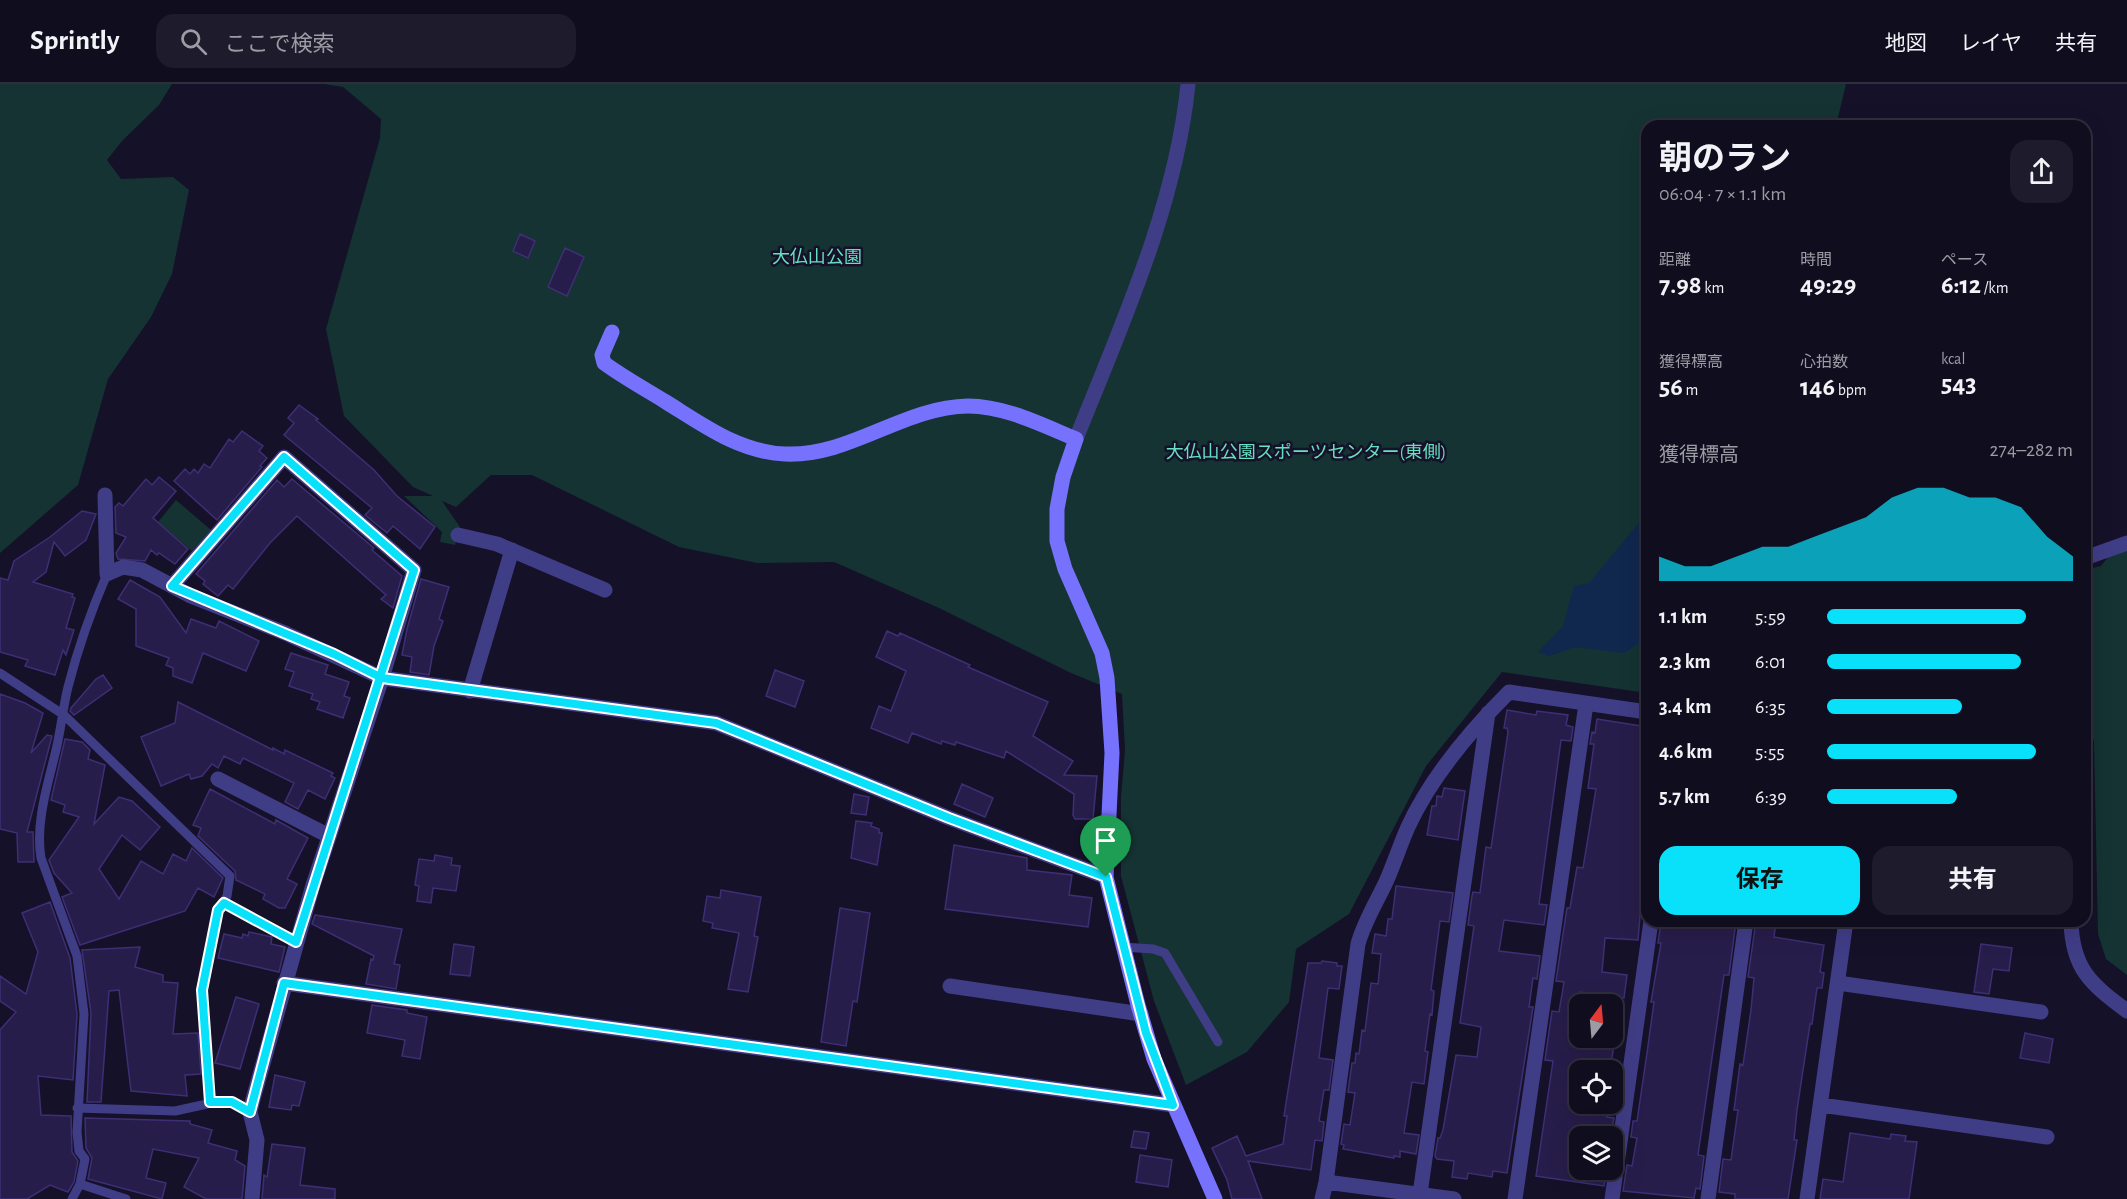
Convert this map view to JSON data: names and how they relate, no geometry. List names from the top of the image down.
{
  "parks": ["大仏山公園", "大仏山公園スポーツセンター(東側)"],
  "north": "top",
  "page": {
    "header": "Sprintly",
    "search": "ここで検索",
    "nav": ["地図", "レイヤ", "共有"],
    "heading": ["朝のラン", "06:04 · 7 × 1.1 km"],
    "stats": [
      ["距離", "7.98 km"],
      ["時間", "49:29"],
      ["ペース", "6:12 /km"],
      ["獲得標高", "56 m"],
      ["心拍数", "146 bpm"],
      ["kcal", "543"]
    ],
    "chart": ["獲得標高", "274–282 m"],
    "list": [
      {
        "name": "1.1 km",
        "note": "5:59"
      },
      {
        "name": "2.3 km",
        "note": "6:01"
      },
      {
        "name": "3.4 km",
        "note": "6:35"
      },
      {
        "name": "4.6 km",
        "note": "5:55"
      },
      {
        "name": "5.7 km",
        "note": "6:39"
      }
    ],
    "buttons": ["保存", "共有"]
  }
}
